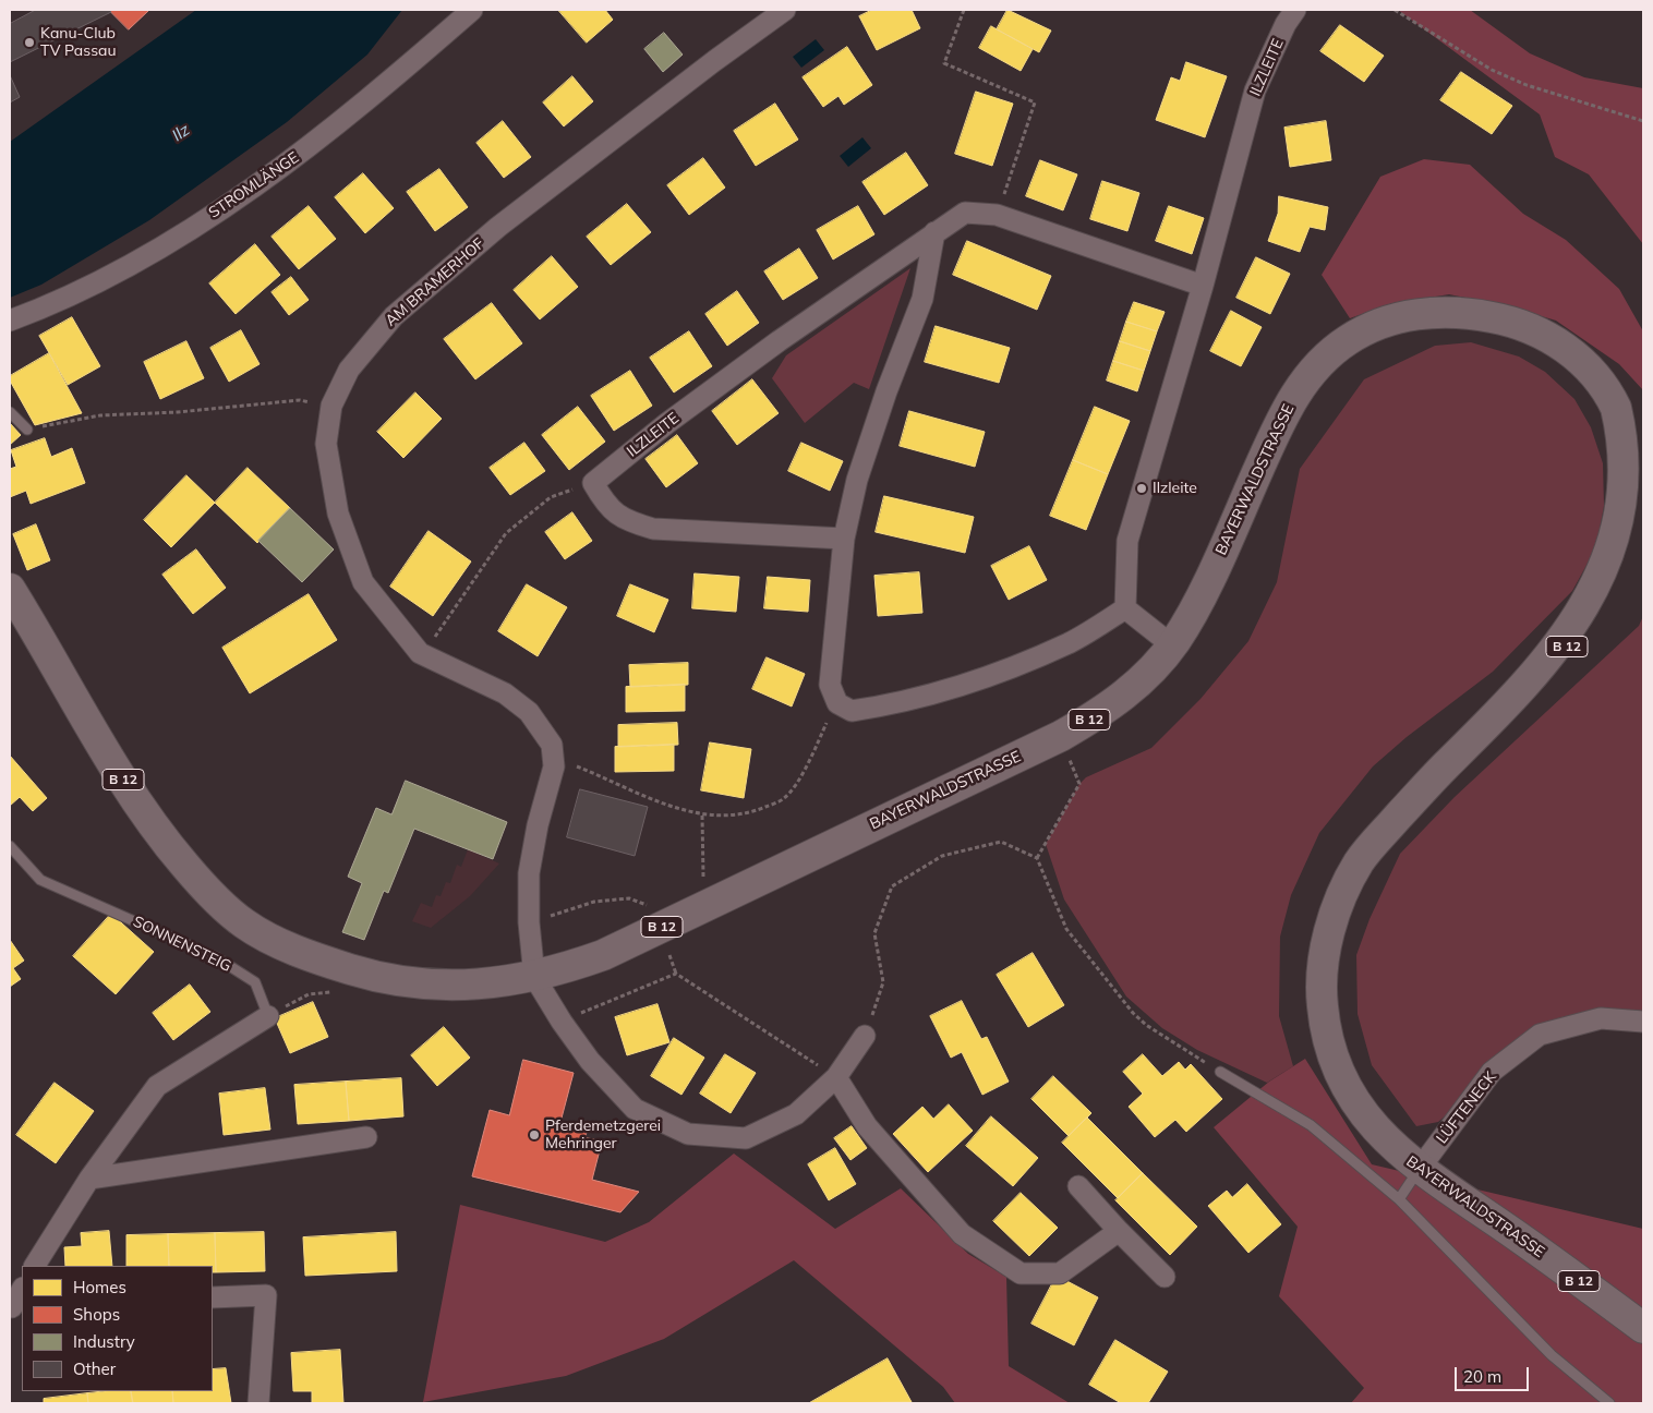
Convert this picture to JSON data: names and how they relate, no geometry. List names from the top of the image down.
{
  "streets": {
    "main road": ["BAYERWALDSTRASSE", "B 12"],
    "street": [
      "ILZLEITE",
      "STROMLÄNGE",
      "AM BRAMERHOF",
      "LÜFTENECK"
    ],
    "lane": ["SONNENSTEIG"]
  },
  "crossings": [
    ["AM BRAMERHOF", "BAYERWALDSTRASSE"],
    ["BAYERWALDSTRASSE", "LÜFTENECK"]
  ],
  "water": ["Ilz"],
  "places": ["Kanu-Club TV Passau", "Ilzleite", "Pferdemetzgerei Mehringer"],
  "legend": [
    "Homes",
    "Shops",
    "Industry",
    "Other"
  ],
  "scale_bar": "20 m"
}
